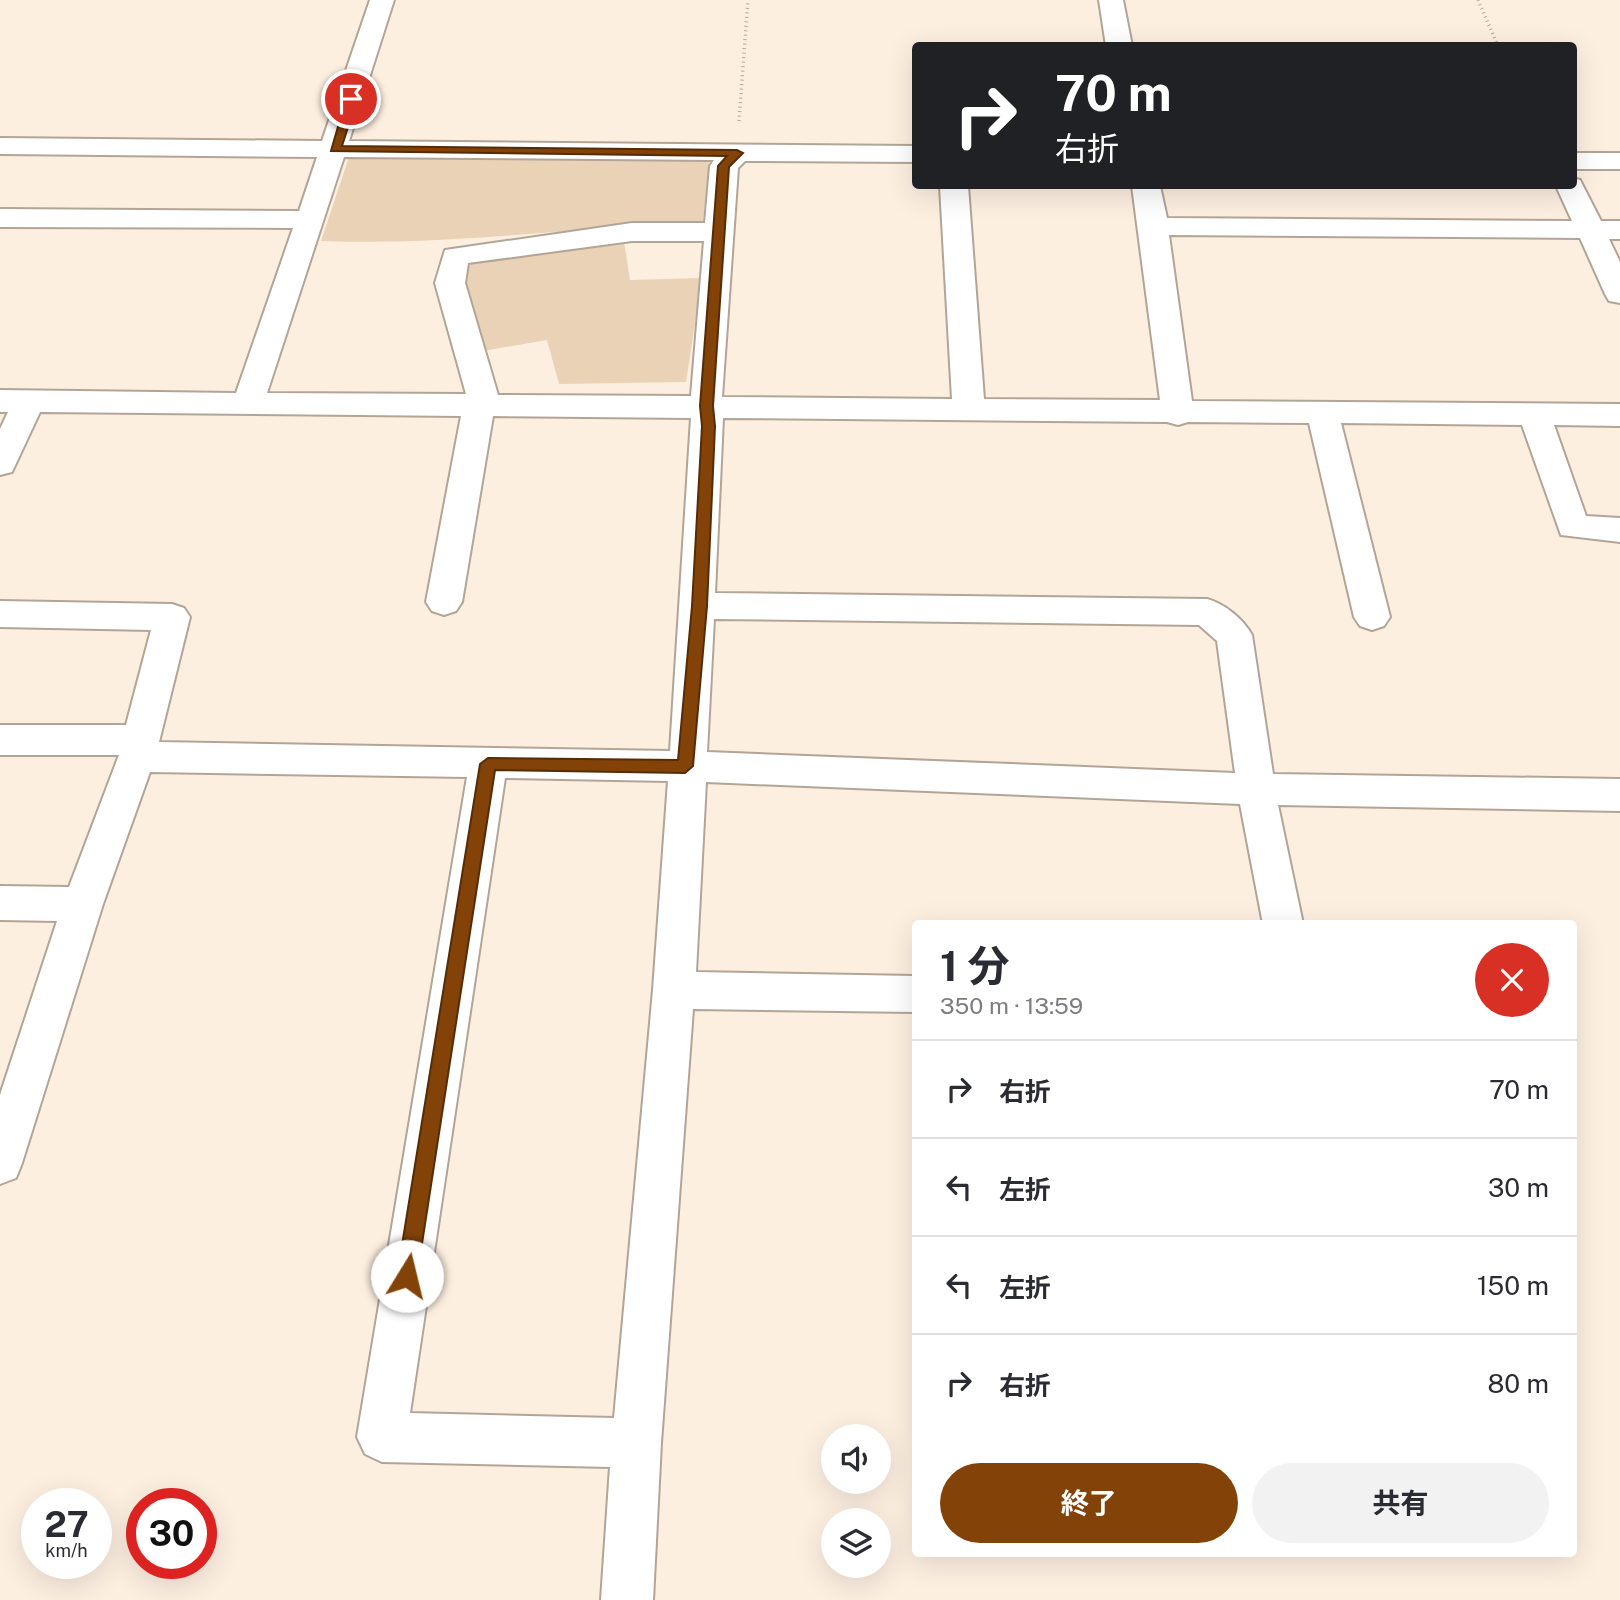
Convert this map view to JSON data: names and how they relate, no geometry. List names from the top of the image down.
{
  "page": {
    "turn": ["70 m", "右折"],
    "heading": ["1 分", "350 m · 13:59"],
    "list": [
      {
        "name": "右折",
        "value": "70 m"
      },
      {
        "name": "左折",
        "value": "30 m"
      },
      {
        "name": "左折",
        "value": "150 m"
      },
      {
        "name": "右折",
        "value": "80 m"
      }
    ],
    "buttons": ["終了", "共有"],
    "speed": "27 km/h",
    "limit": "30"
  }
}
